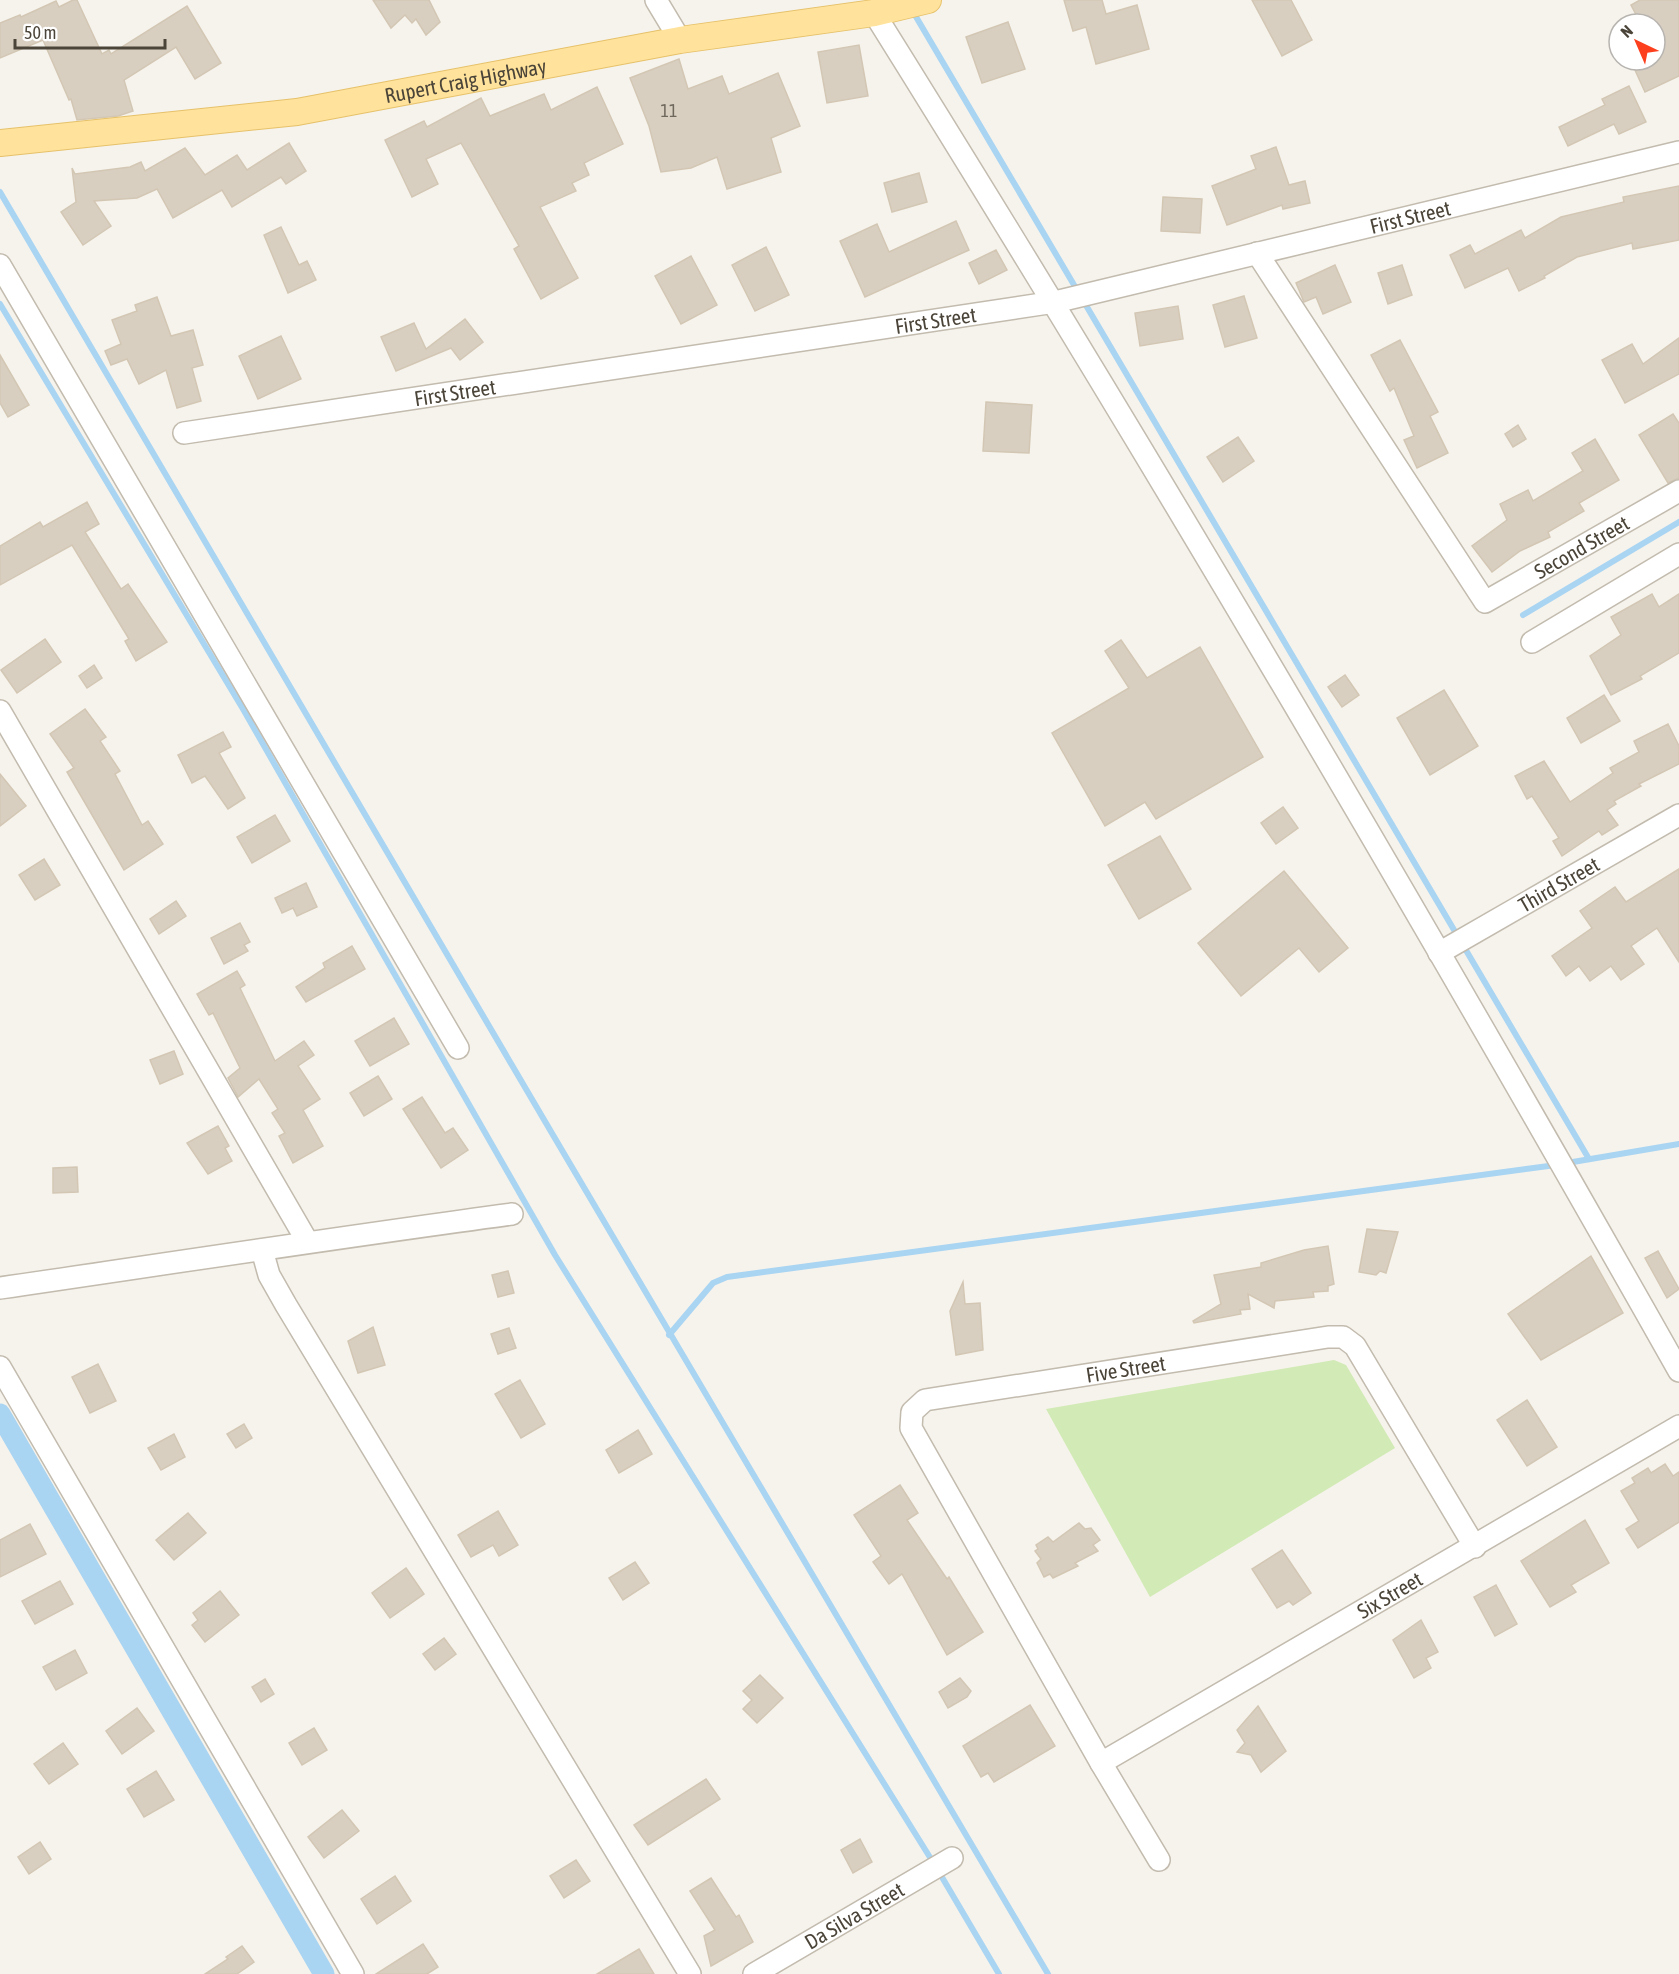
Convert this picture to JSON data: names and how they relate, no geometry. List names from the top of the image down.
{
  "streets": {
    "main road": ["Rupert Craig Highway"],
    "street": [
      "First Street",
      "Second Street",
      "Third Street",
      "Five Street",
      "Six Street",
      "Da Silva Street"
    ]
  },
  "crossings": [
    ["First Street", "Second Street"],
    ["Five Street", "Six Street"]
  ],
  "house_numbers": ["11"],
  "scale_bar": "50 m",
  "north": "top left"
}
